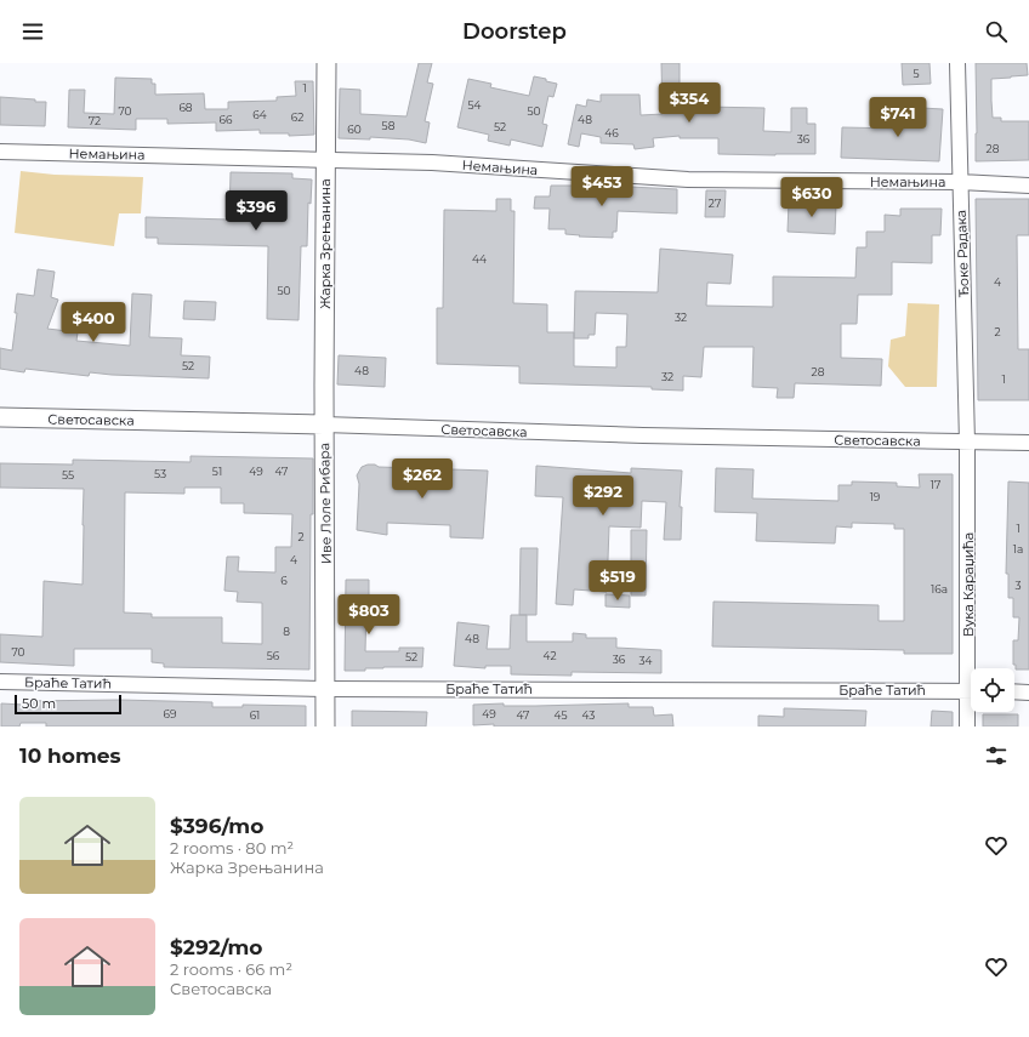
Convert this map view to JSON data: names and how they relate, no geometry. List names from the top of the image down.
{
  "streets": {
    "street": [
      "Немањина",
      "Жарка Зрењанина",
      "Ђоке Радака",
      "Светосавска",
      "Иве Лоле Рибара",
      "Вука Караџића",
      "Браће Татић"
    ]
  },
  "crossings": [
    ["Немањина", "Жарка Зрењанина"],
    ["Немањина", "Ђоке Радака"],
    ["Жарка Зрењанина", "Светосавска"],
    ["Жарка Зрењанина", "Иве Лоле Рибара"],
    ["Ђоке Радака", "Светосавска"],
    ["Ђоке Радака", "Вука Караџића"],
    ["Светосавска", "Иве Лоле Рибара"],
    ["Светосавска", "Вука Караџића"],
    ["Иве Лоле Рибара", "Браће Татић"]
  ],
  "house_numbers": [
    "5",
    "1",
    "54",
    "68",
    "70",
    "50",
    "64",
    "62",
    "66",
    "48",
    "72",
    "58",
    "52",
    "60",
    "46",
    "36",
    "28",
    "27",
    "44",
    "4",
    "50",
    "32",
    "2",
    "52",
    "48",
    "28",
    "32",
    "1",
    "51",
    "49",
    "47",
    "53",
    "55",
    "17",
    "19",
    "1",
    "2",
    "1a",
    "4",
    "6",
    "3",
    "16a",
    "8",
    "48",
    "70",
    "56",
    "42",
    "52",
    "36",
    "34",
    "69",
    "49",
    "61",
    "47",
    "45",
    "43"
  ],
  "scale_bar": "50 m",
  "page": {
    "header": "Doorstep",
    "price": [
      "$354",
      "$741",
      "$453",
      "$630",
      "$396",
      "$400",
      "$262",
      "$292",
      "$519",
      "$803"
    ],
    "scale": "50 m",
    "heading": "10 homes",
    "list": [
      {
        "name": "$396/mo",
        "note": "2 rooms · 80 m² · Жарка Зрењанина"
      },
      {
        "name": "$292/mo",
        "note": "2 rooms · 66 m² · Светосавска"
      }
    ]
  }
}
